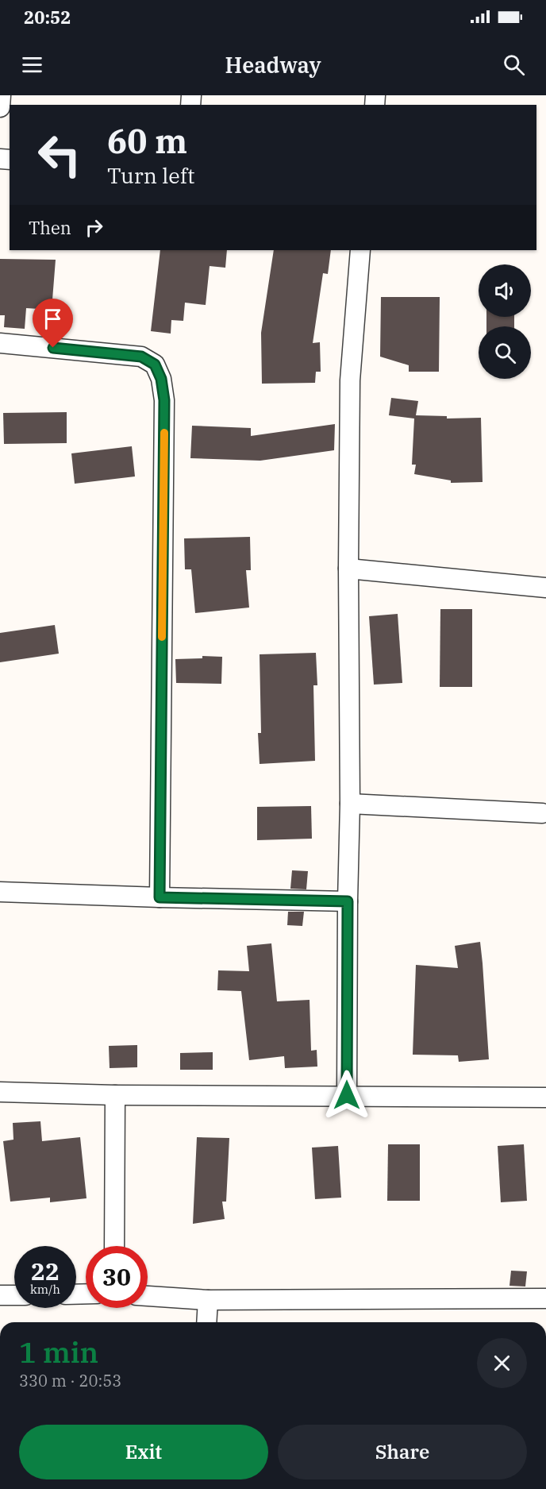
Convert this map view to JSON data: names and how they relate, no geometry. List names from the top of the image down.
{
  "page": {
    "status": "20:52",
    "header": "Headway",
    "turn": ["60 m", "Turn left"],
    "then": "Then",
    "speed": "22 km/h",
    "limit": "30",
    "heading": ["1 min", "330 m · 20:53"],
    "buttons": ["Exit", "Share"]
  }
}
